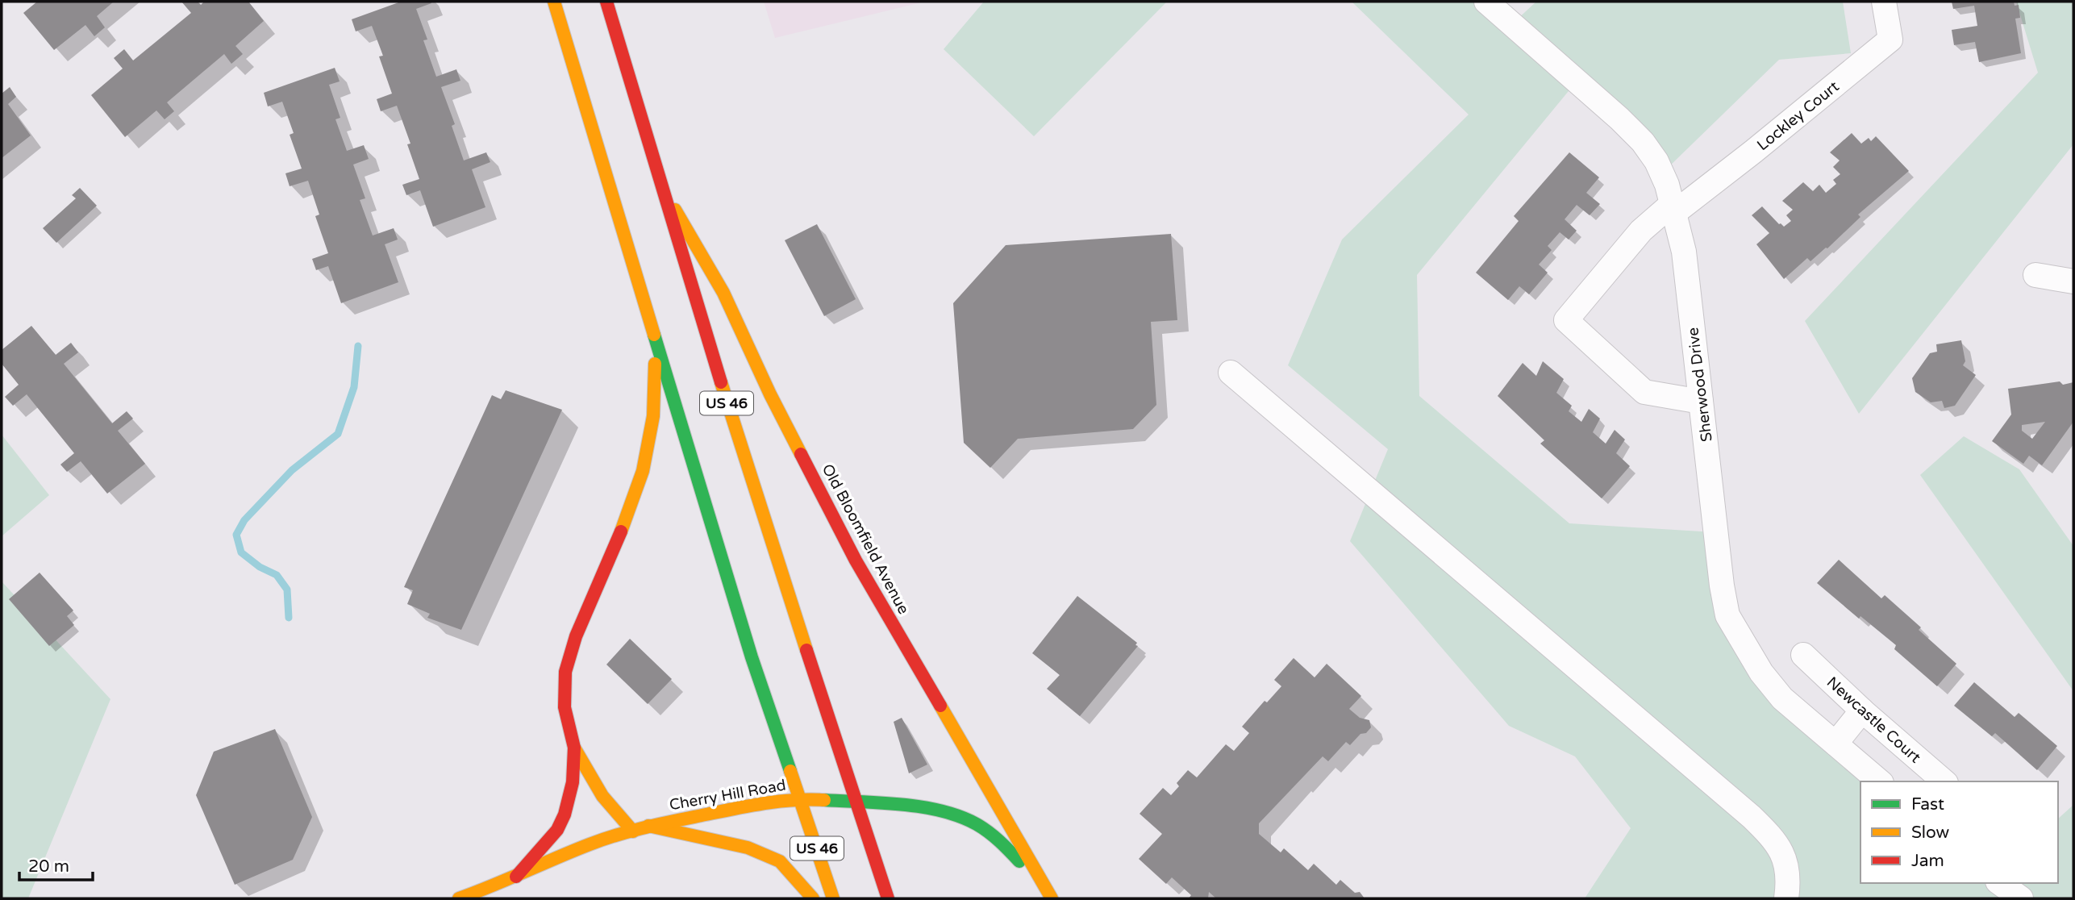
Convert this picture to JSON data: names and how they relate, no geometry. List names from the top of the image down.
{
  "streets": {
    "main road": ["US 46", "Old Bloomfield Avenue", "Cherry Hill Road"],
    "street": ["Lockley Court", "Sherwood Drive", "Newcastle Court"]
  },
  "crossings": [
    ["Lockley Court", "Sherwood Drive"],
    ["US 46", "Old Bloomfield Avenue"],
    ["US 46", "Cherry Hill Road"]
  ],
  "legend": ["Fast", "Slow", "Jam"],
  "scale_bar": "20 m"
}
